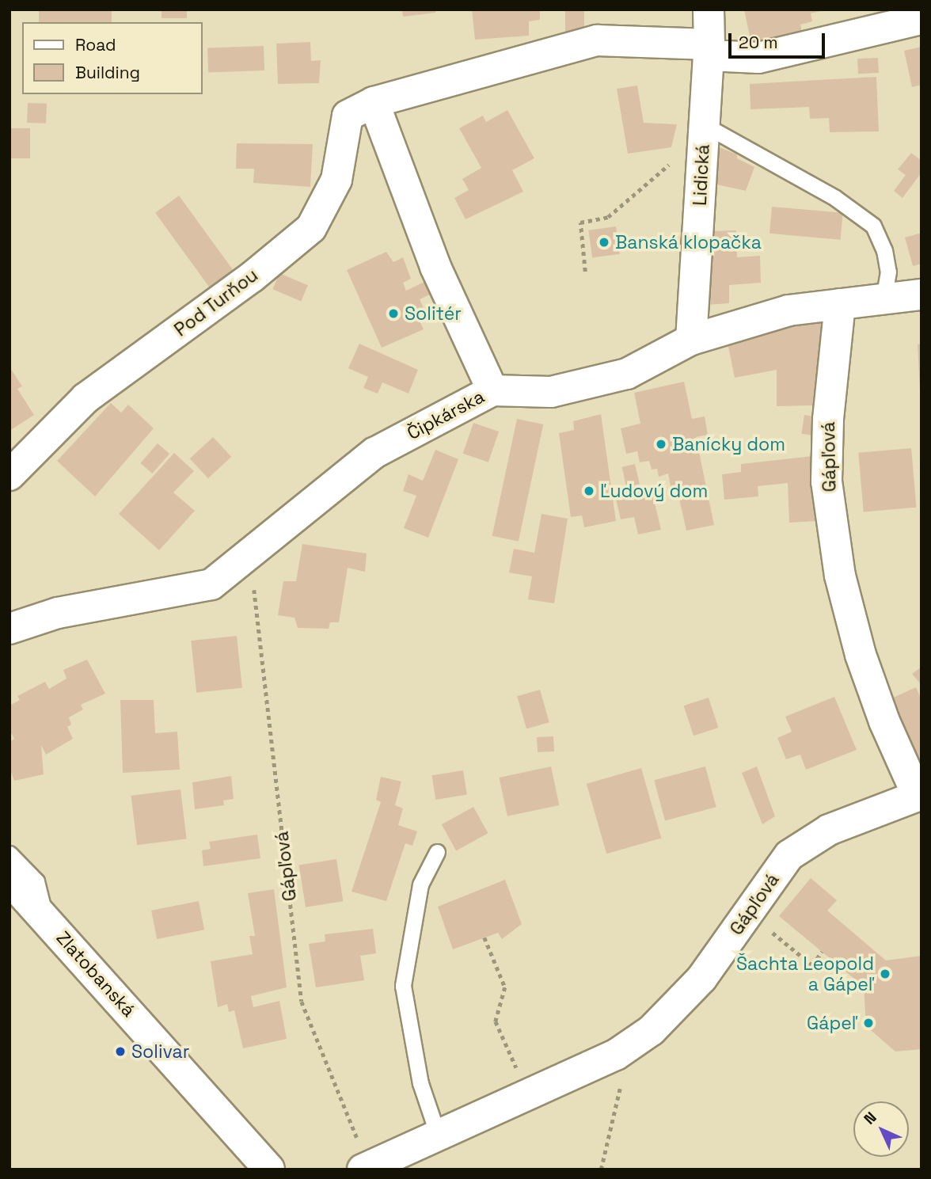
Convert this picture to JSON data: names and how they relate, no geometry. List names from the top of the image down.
{
  "streets": {
    "street": [
      "Lidická",
      "Pod Turňou",
      "Čipkárska",
      "Gápľová",
      "Zlatobanská"
    ]
  },
  "crossings": [
    ["Lidická", "Pod Turňou"],
    ["Lidická", "Čipkárska"],
    ["Čipkárska", "Gápľová"]
  ],
  "places": [
    "Banská klopačka",
    "Solitér",
    "Banícky dom",
    "Ľudový dom",
    "Šachta Leopold a Gápeľ",
    "Gápeľ",
    "Solivar"
  ],
  "legend": ["Road", "Building"],
  "scale_bar": "20 m",
  "north": "top left"
}
